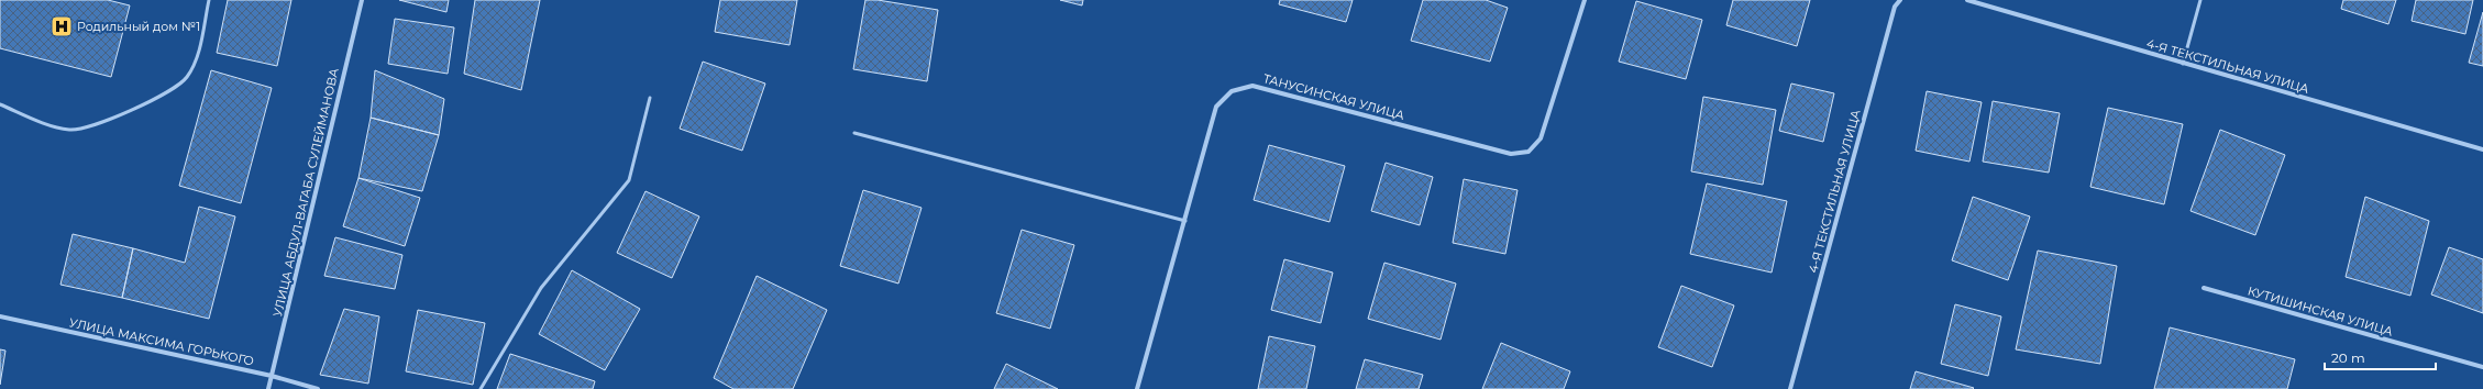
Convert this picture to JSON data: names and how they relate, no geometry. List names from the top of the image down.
{
  "streets": {
    "street": [
      "4-Я ТЕКСТИЛЬНАЯ УЛИЦА",
      "ТАНУСИНСКАЯ УЛИЦА",
      "УЛИЦА АБДУЛ-ВАГАБА СУЛЕЙМАНОВА",
      "КУТИШИНСКАЯ УЛИЦА",
      "УЛИЦА МАКСИМА ГОРЬКОГО"
    ]
  },
  "crossings": [
    ["УЛИЦА АБДУЛ-ВАГАБА СУЛЕЙМАНОВА", "УЛИЦА МАКСИМА ГОРЬКОГО"]
  ],
  "places": {
    "hospital": ["Родильный дом №1"]
  },
  "scale_bar": "20 m"
}
